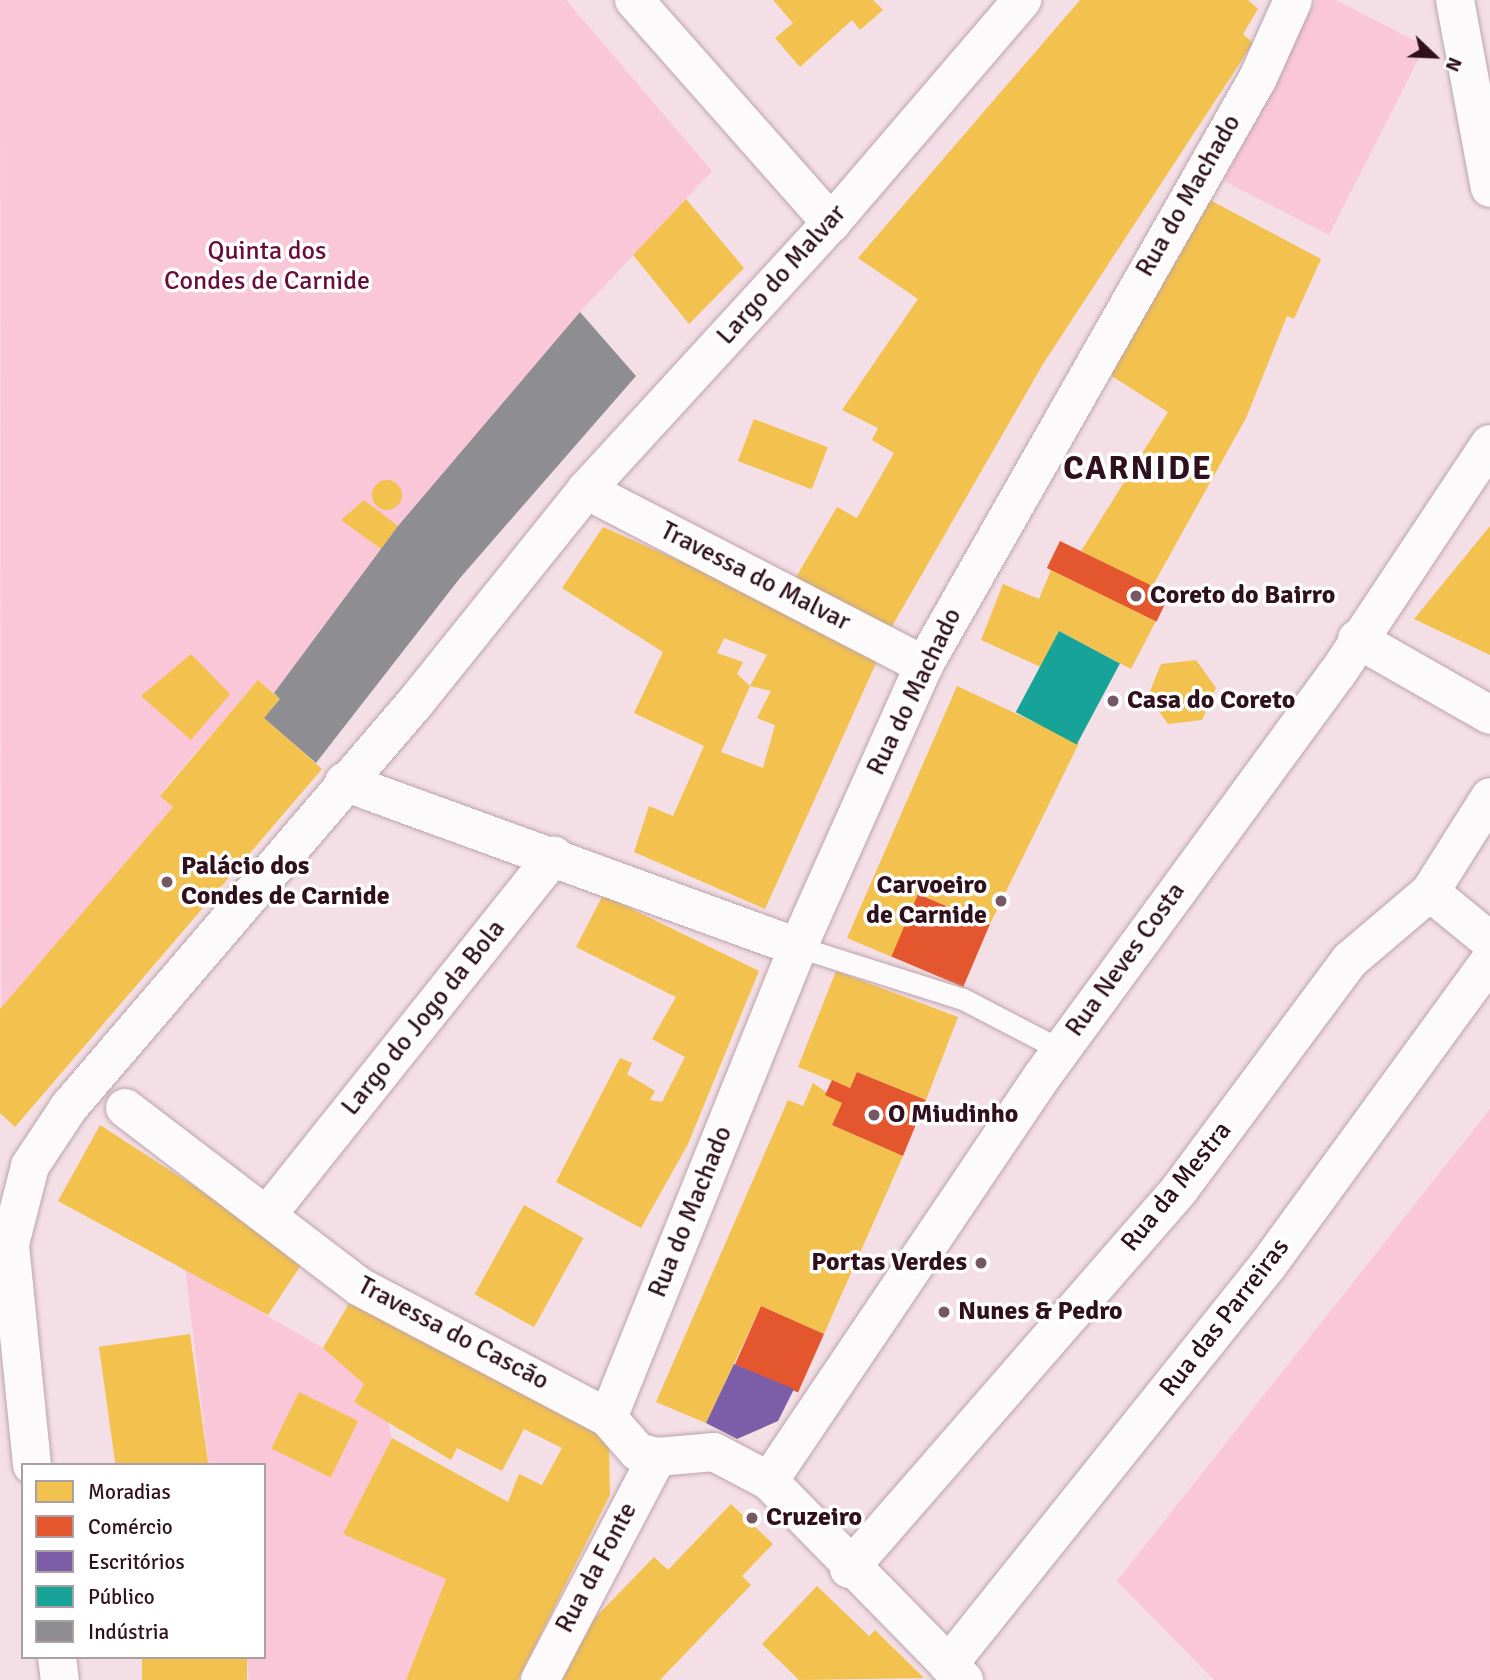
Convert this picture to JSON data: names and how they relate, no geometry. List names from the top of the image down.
{
  "streets": {
    "street": [
      "Rua do Machado",
      "Largo do Malvar",
      "Travessa do Malvar",
      "Rua Neves Costa",
      "Largo do Jogo da Bola",
      "Rua da Mestra",
      "Rua das Parreiras",
      "Travessa do Cascão",
      "Rua da Fonte"
    ]
  },
  "crossings": [
    ["Rua do Machado", "Travessa do Malvar"],
    ["Rua do Machado", "Travessa do Cascão"],
    ["Largo do Malvar", "Travessa do Malvar"],
    ["Largo do Jogo da Bola", "Travessa do Cascão"],
    ["Travessa do Cascão", "Rua da Fonte"]
  ],
  "districts": ["CARNIDE"],
  "parks": ["Quinta dos Condes de Carnide"],
  "places": [
    "Coreto do Bairro",
    "Casa do Coreto",
    "Palácio dos Condes de Carnide",
    "Carvoeiro de Carnide",
    "O Miudinho",
    "Portas Verdes",
    "Nunes & Pedro",
    "Cruzeiro"
  ],
  "legend": [
    "Moradias",
    "Comércio",
    "Escritórios",
    "Público",
    "Indústria"
  ],
  "north": "bottom right"
}
